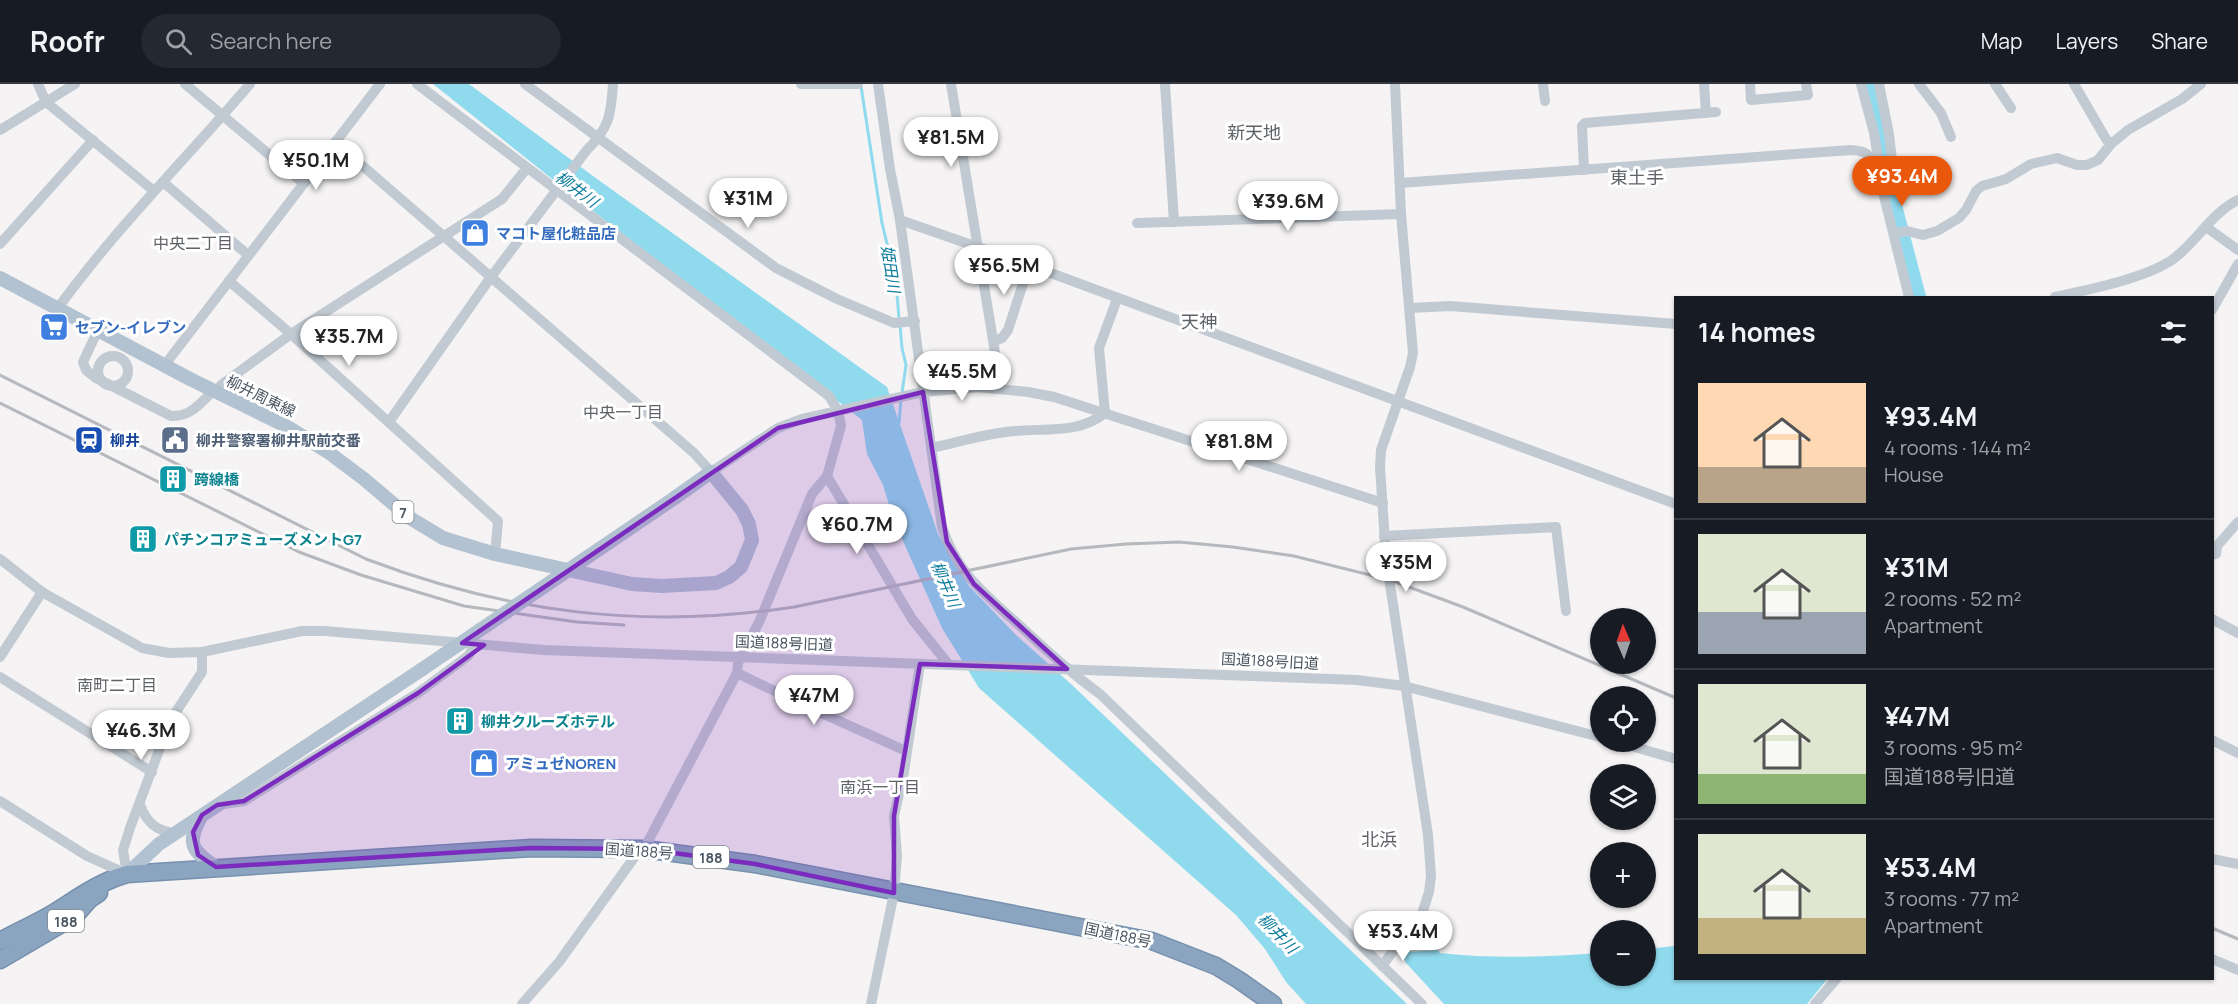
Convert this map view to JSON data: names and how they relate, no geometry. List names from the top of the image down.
{
  "streets": {
    "highway": ["国道188号", "188"],
    "main road": ["柳井周東線", "7"],
    "street": ["国道188号旧道"]
  },
  "crossings": [
    ["国道188号", "188"]
  ],
  "districts": [
    "新天地",
    "東土手",
    "中央二丁目",
    "天神",
    "中央一丁目",
    "南町二丁目",
    "南浜一丁目",
    "北浜"
  ],
  "water": ["柳井川", "姫田川"],
  "places": {
    "shop": ["マコト屋化粧品店", "アミュゼNOREN"],
    "supermarket": ["セブン-イレブン"],
    "station": ["柳井"],
    "public building": ["柳井警察署柳井駅前交番"],
    "building": ["跨線橋", "パチンコアミューズメントG7", "柳井クルーズホテル"]
  },
  "north": "top",
  "page": {
    "header": "Roofr",
    "search": "Search here",
    "nav": ["Map", "Layers", "Share"],
    "price": [
      "¥81.5M",
      "¥50.1M",
      "¥93.4M",
      "¥31M",
      "¥39.6M",
      "¥56.5M",
      "¥35.7M",
      "¥45.5M",
      "¥81.8M",
      "¥60.7M",
      "¥35M",
      "¥47M",
      "¥46.3M",
      "¥53.4M"
    ],
    "heading": "14 homes",
    "list": [
      {
        "name": "¥93.4M",
        "note": "4 rooms · 144 m² · House"
      },
      {
        "name": "¥31M",
        "note": "2 rooms · 52 m² · Apartment"
      },
      {
        "name": "¥47M",
        "note": "3 rooms · 95 m² · 国道188号旧道"
      },
      {
        "name": "¥53.4M",
        "note": "3 rooms · 77 m² · Apartment"
      }
    ],
    "map_buttons": ["+", "−"]
  }
}
